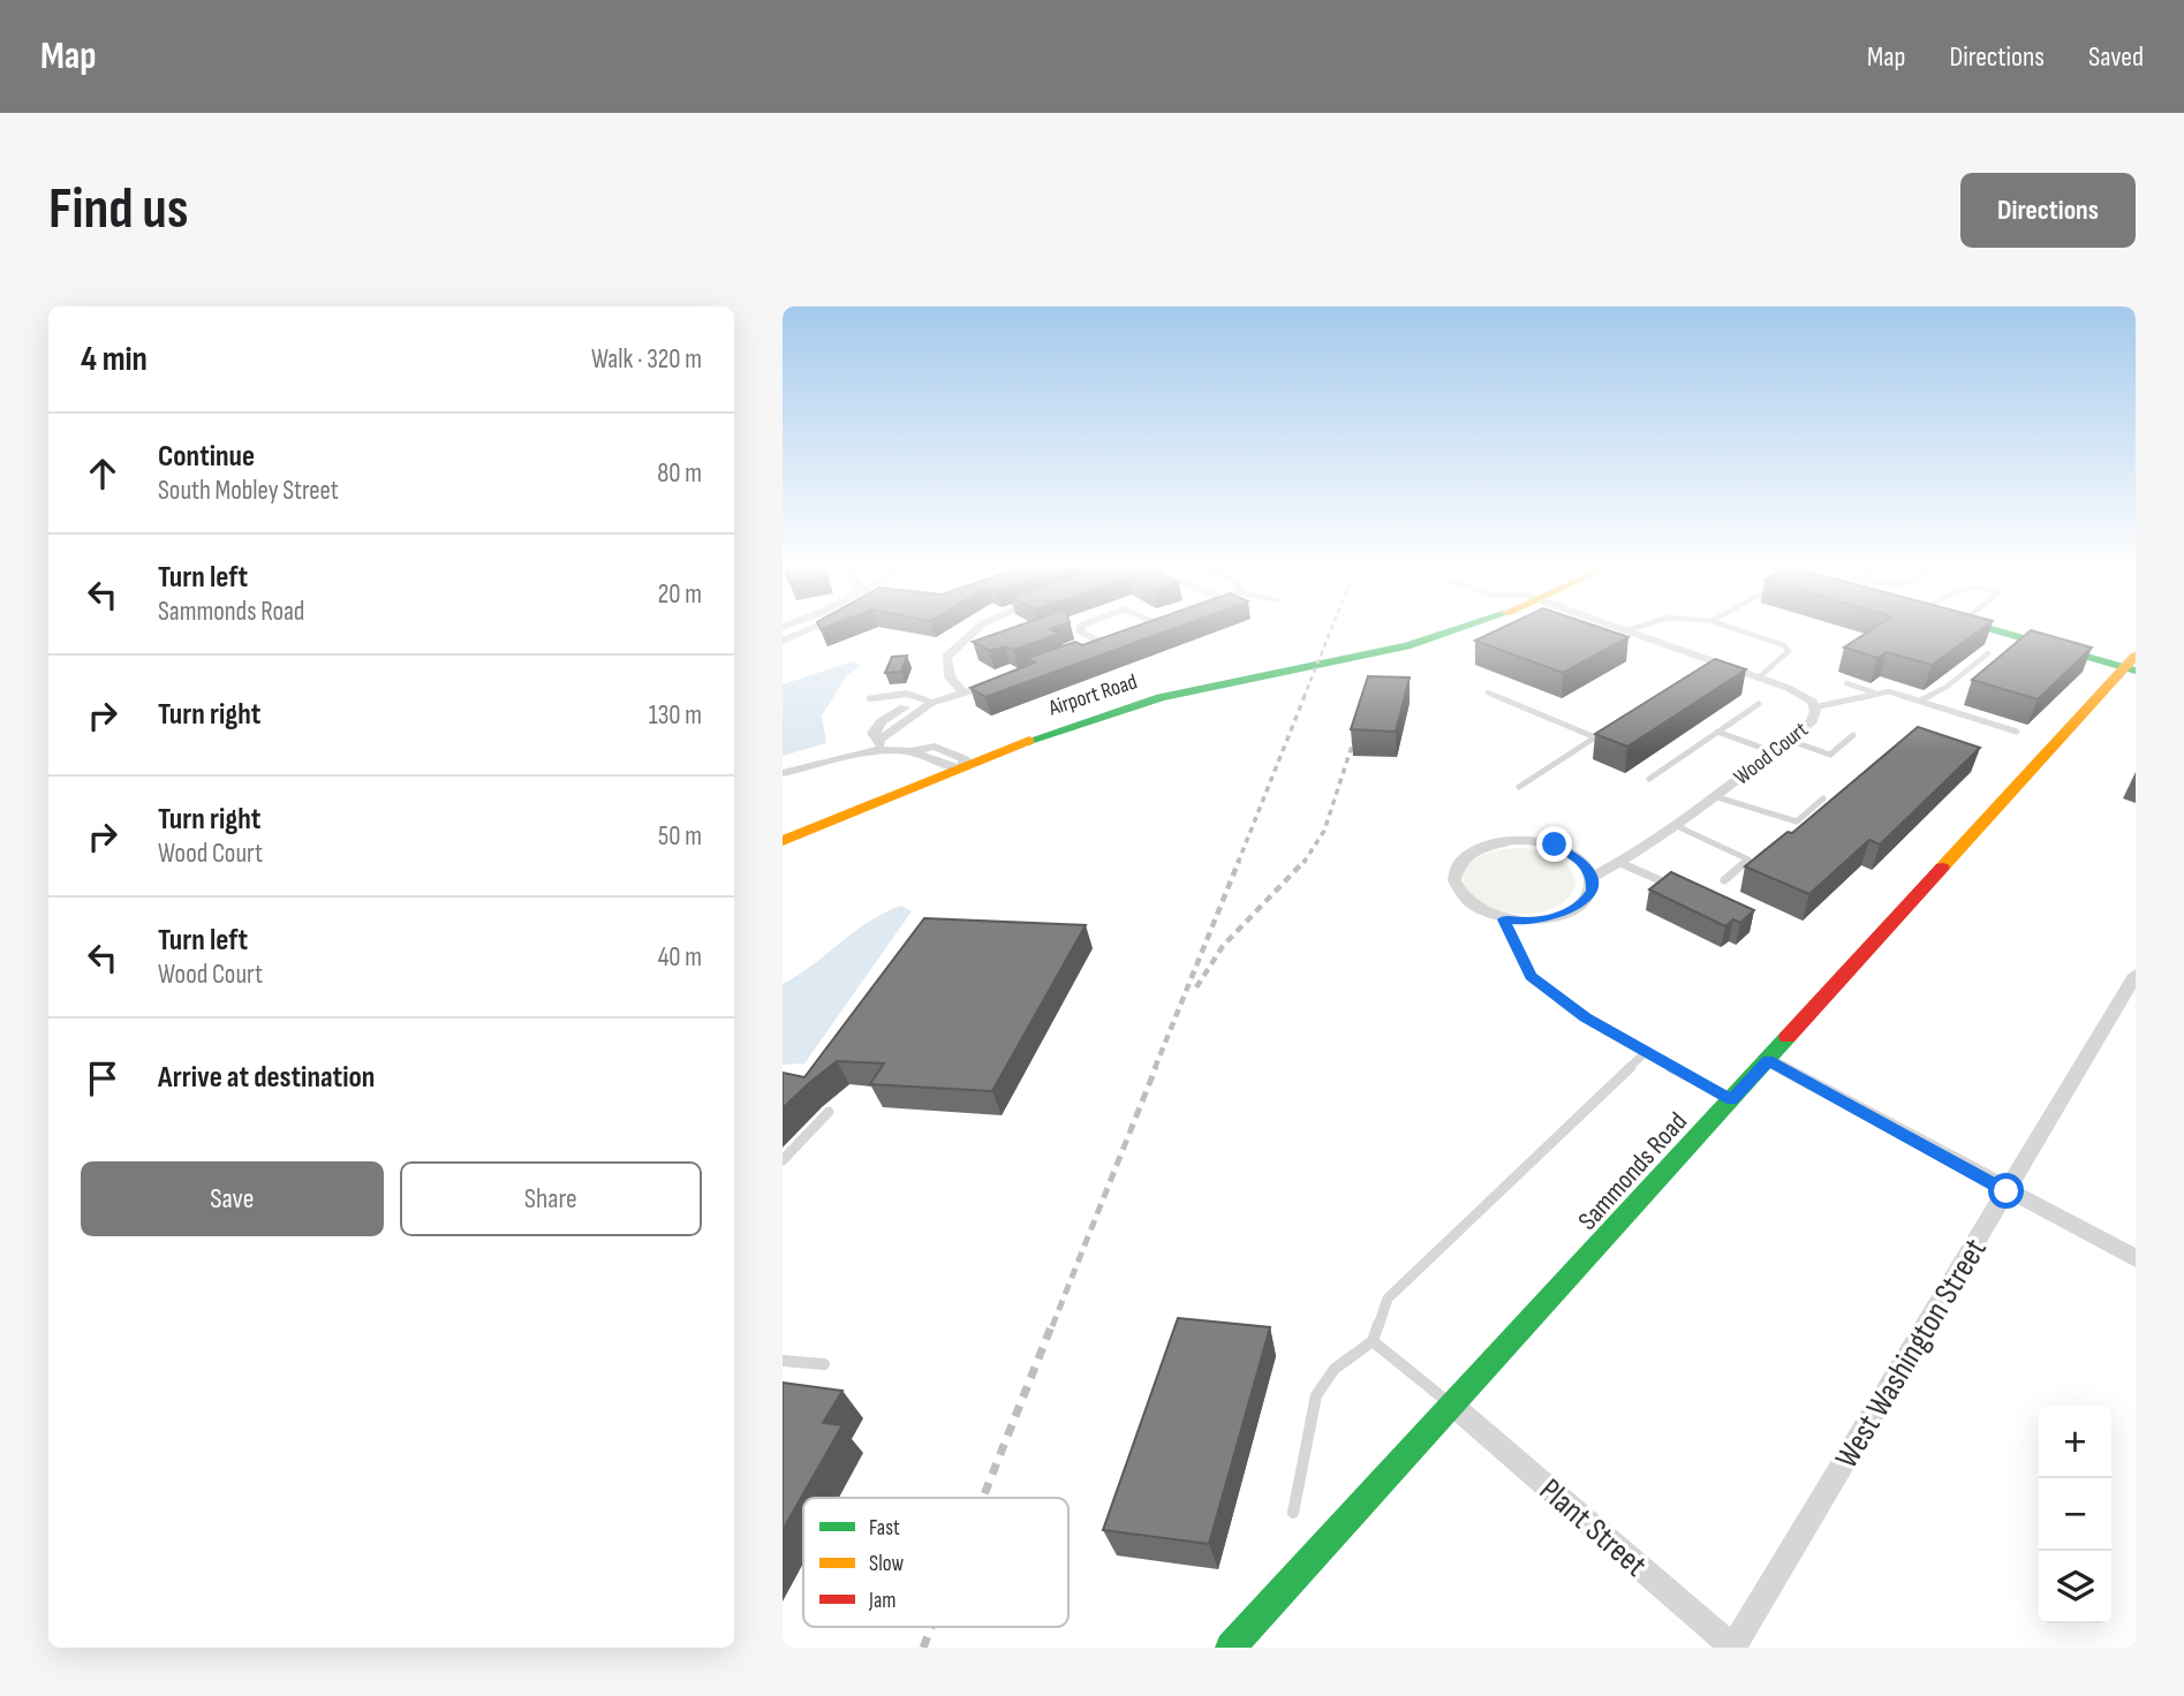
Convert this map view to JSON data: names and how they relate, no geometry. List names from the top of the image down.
{
  "streets": {
    "street": [
      "Airport Road",
      "Wood Court",
      "Sammonds Road",
      "West Washington Street",
      "Plant Street"
    ]
  },
  "crossings": [
    ["Sammonds Road", "Plant Street"],
    ["West Washington Street", "Plant Street"]
  ],
  "legend": ["Fast", "Slow", "Jam"],
  "page": {
    "header": "Map",
    "nav": ["Map", "Directions", "Saved"],
    "buttons": [
      "Directions",
      ["Save", "Share"]
    ],
    "title": "Find us",
    "heading": ["4 min", "Walk · 320 m"],
    "list": [
      ["Continue", "South Mobley Street", "80 m"],
      ["Turn left", "Sammonds Road", "20 m"],
      ["Turn right", "130 m"],
      ["Turn right", "Wood Court", "50 m"],
      ["Turn left", "Wood Court", "40 m"],
      "Arrive at destination"
    ],
    "map_buttons": ["+", "−"]
  }
}
